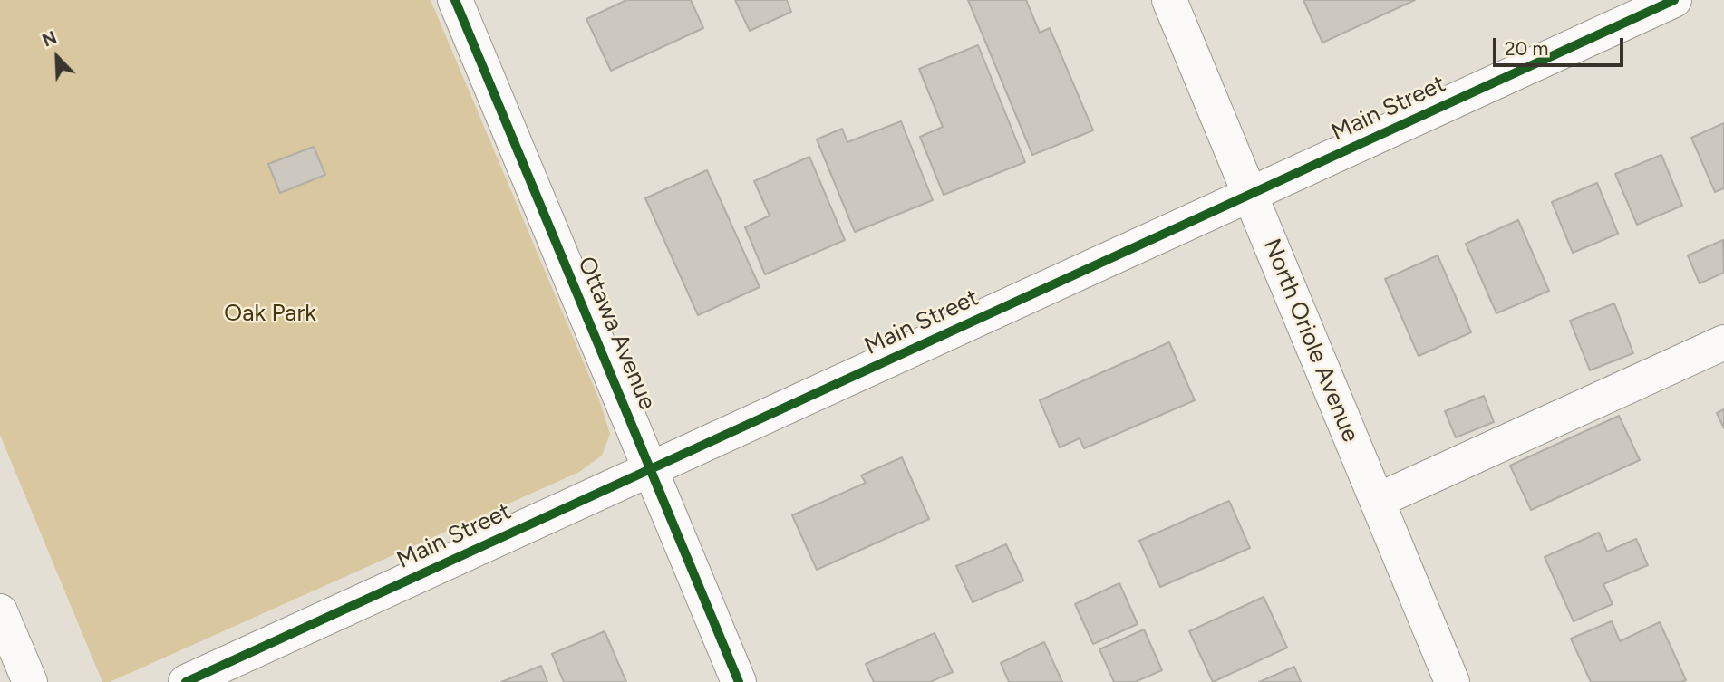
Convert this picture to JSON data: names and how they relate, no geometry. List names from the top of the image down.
{
  "streets": {
    "street": ["Main Street", "Ottawa Avenue", "North Oriole Avenue"]
  },
  "crossings": [
    ["Main Street", "Ottawa Avenue"],
    ["Main Street", "North Oriole Avenue"]
  ],
  "parks": ["Oak Park"],
  "scale_bar": "20 m",
  "north": "top left"
}
